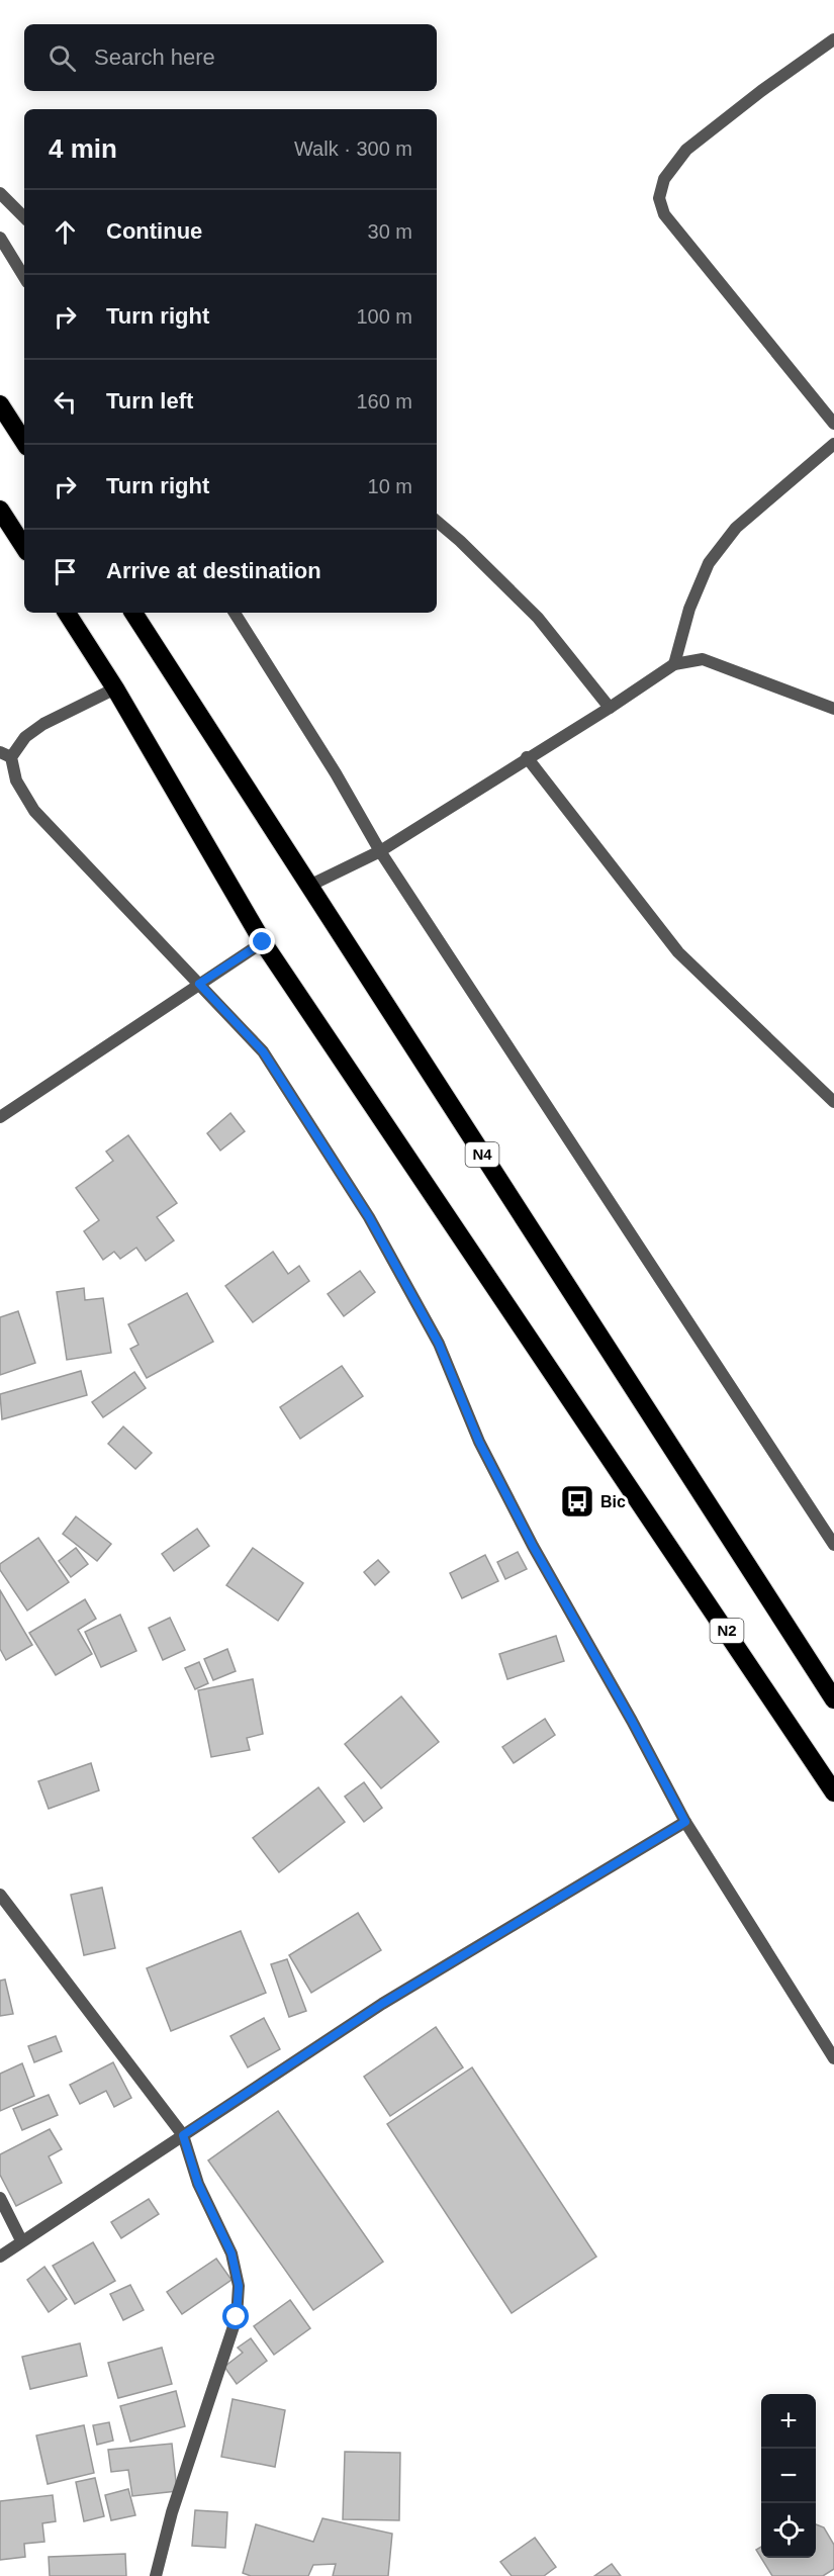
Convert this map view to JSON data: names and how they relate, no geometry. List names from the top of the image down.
{
  "streets": {
    "highway": ["N4", "N2"]
  },
  "places": {
    "bus stop": ["Bic"]
  },
  "page": {
    "search": "Search here",
    "heading": ["4 min", "Walk · 300 m"],
    "list": [
      ["Continue", "30 m"],
      ["Turn right", "100 m"],
      ["Turn left", "160 m"],
      ["Turn right", "10 m"],
      "Arrive at destination"
    ],
    "map_buttons": ["+", "−"]
  }
}
